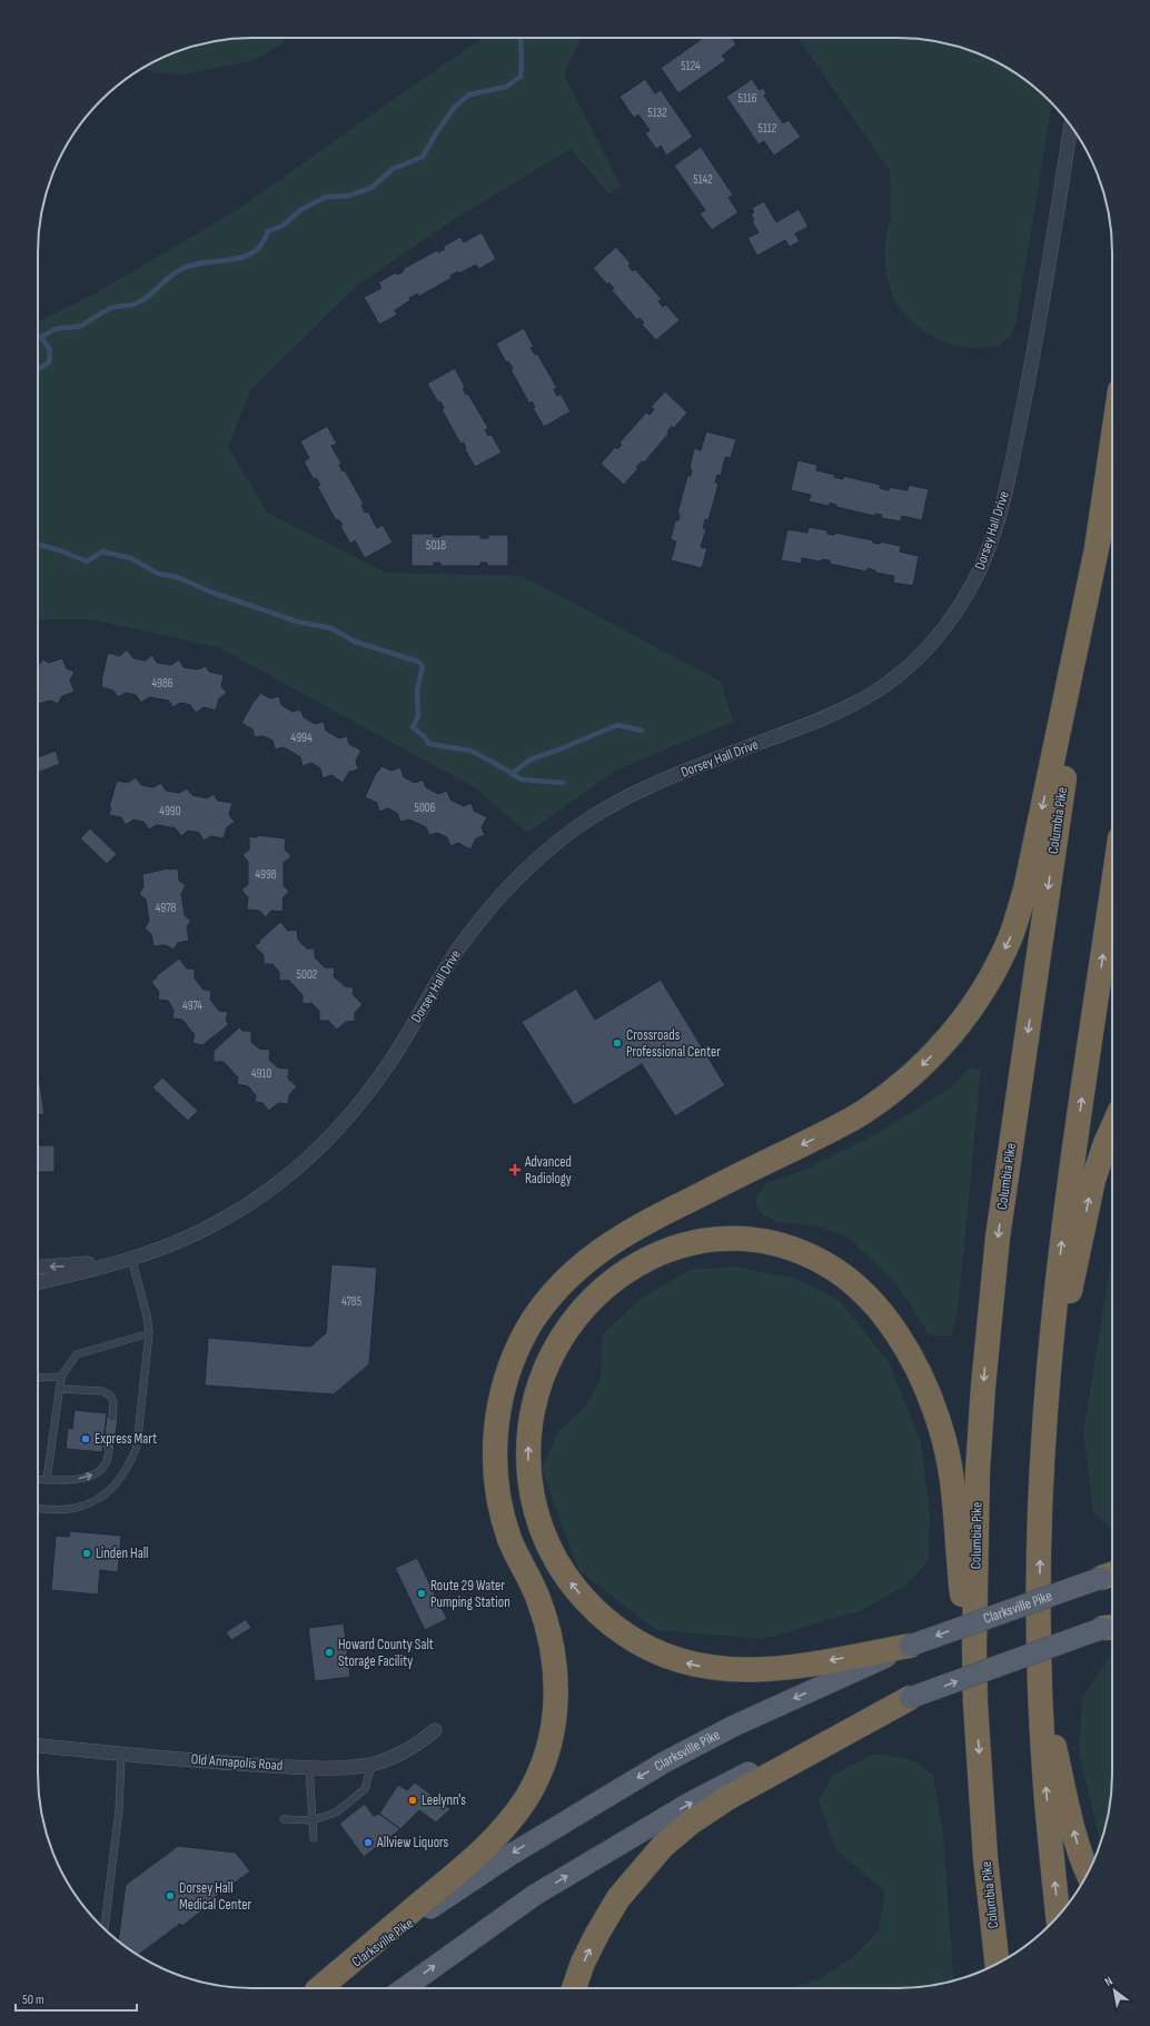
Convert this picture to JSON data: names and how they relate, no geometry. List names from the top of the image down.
{
  "streets": {
    "highway": ["Columbia Pike"],
    "main road": ["Clarksville Pike"],
    "street": ["Dorsey Hall Drive", "Old Annapolis Road"]
  },
  "places": {
    "other": [
      "Crossroads Professional Center",
      "Express Mart",
      "Linden Hall",
      "Route 29 Water Pumping Station",
      "Howard County Salt Storage Facility",
      "Leelynn's",
      "Allview Liquors",
      "Dorsey Hall Medical Center"
    ],
    "health": ["Advanced Radiology"]
  },
  "house_numbers": [
    "5124",
    "5116",
    "5132",
    "5112",
    "5142",
    "5018",
    "4986",
    "4994",
    "5006",
    "4990",
    "4998",
    "4978",
    "5002",
    "4974",
    "4910",
    "4785"
  ],
  "scale_bar": "50 m",
  "north": "top left"
}
